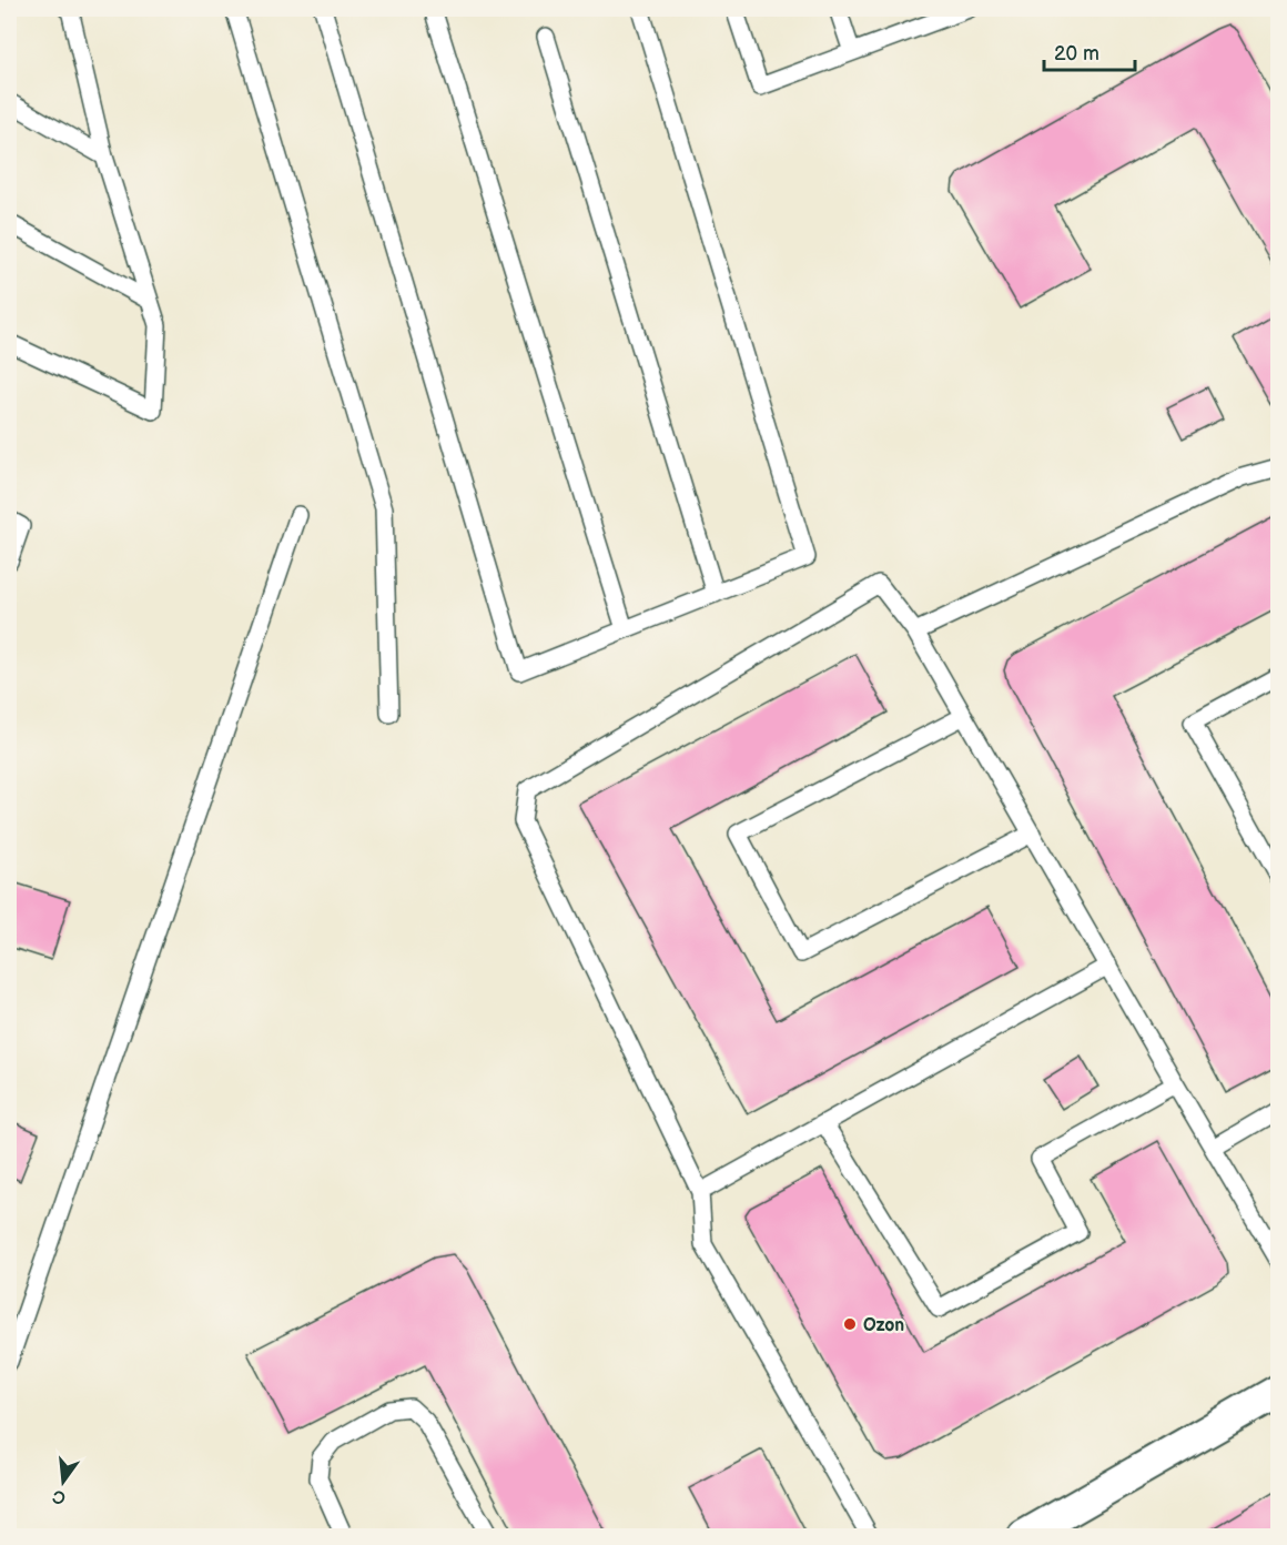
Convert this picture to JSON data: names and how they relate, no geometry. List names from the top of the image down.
{
  "places": ["Ozon"],
  "scale_bar": "20 m",
  "north": "bottom"
}
